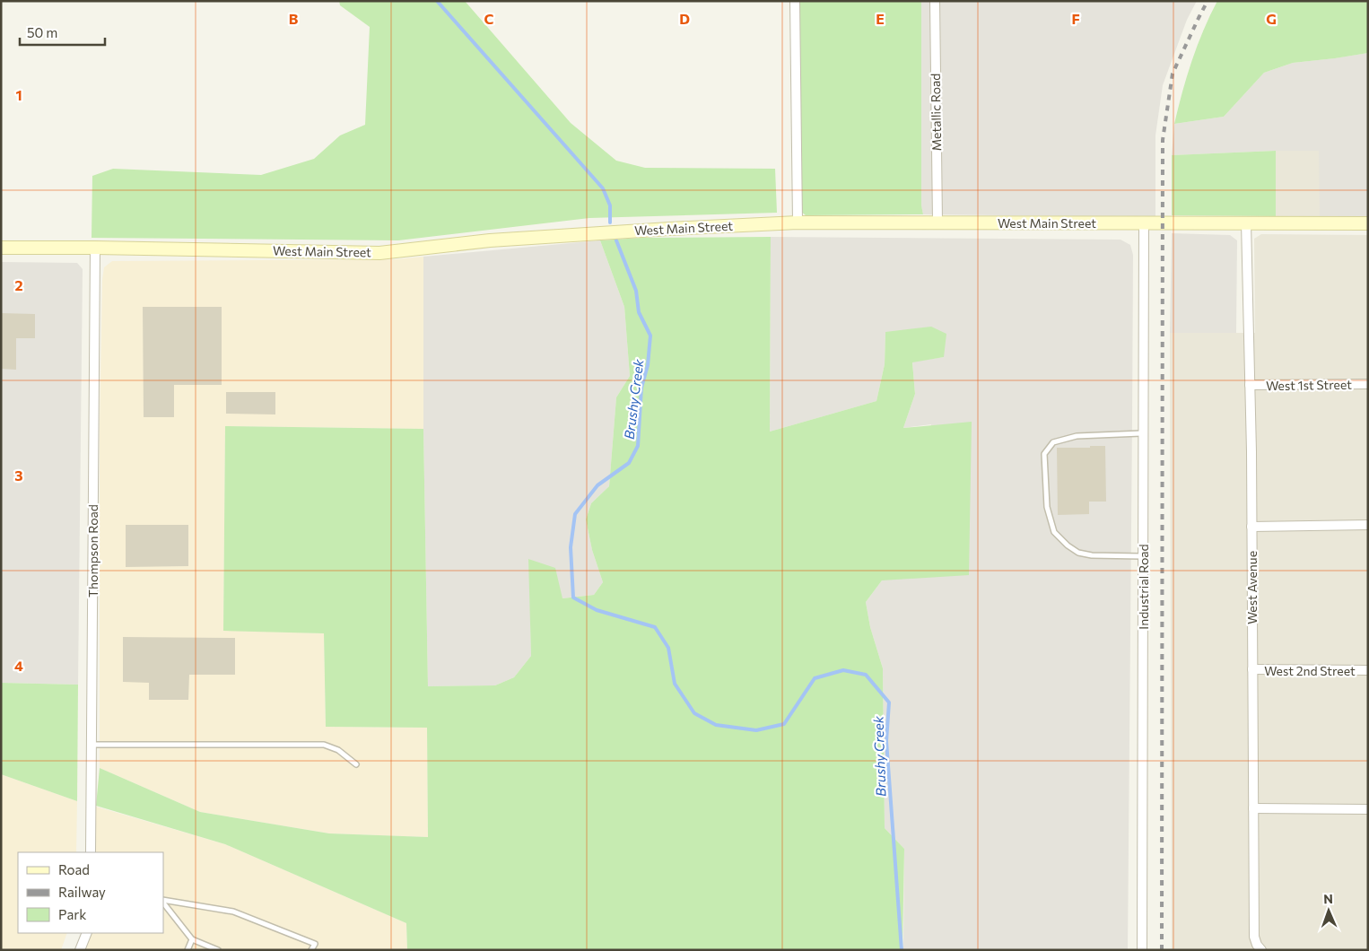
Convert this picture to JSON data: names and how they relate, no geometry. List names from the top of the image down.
{
  "streets": {
    "main road": ["West Main Street"],
    "street": [
      "Metallic Road",
      "West 1st Street",
      "Thompson Road",
      "Industrial Road",
      "West Avenue",
      "West 2nd Street"
    ]
  },
  "crossings": [
    ["Metallic Road", "West Main Street"],
    ["West Main Street", "Thompson Road"],
    ["West Main Street", "Industrial Road"],
    ["West Main Street", "West Avenue"],
    ["West 1st Street", "West Avenue"],
    ["West Avenue", "West 2nd Street"]
  ],
  "water": ["Brushy Creek"],
  "legend": ["Road", "Railway", "Park"],
  "scale_bar": "50 m",
  "north": "top",
  "grid": {
    "columns": [
      "B",
      "C",
      "D",
      "E",
      "F",
      "G"
    ],
    "rows": [
      "1",
      "2",
      "3",
      "4"
    ]
  }
}
